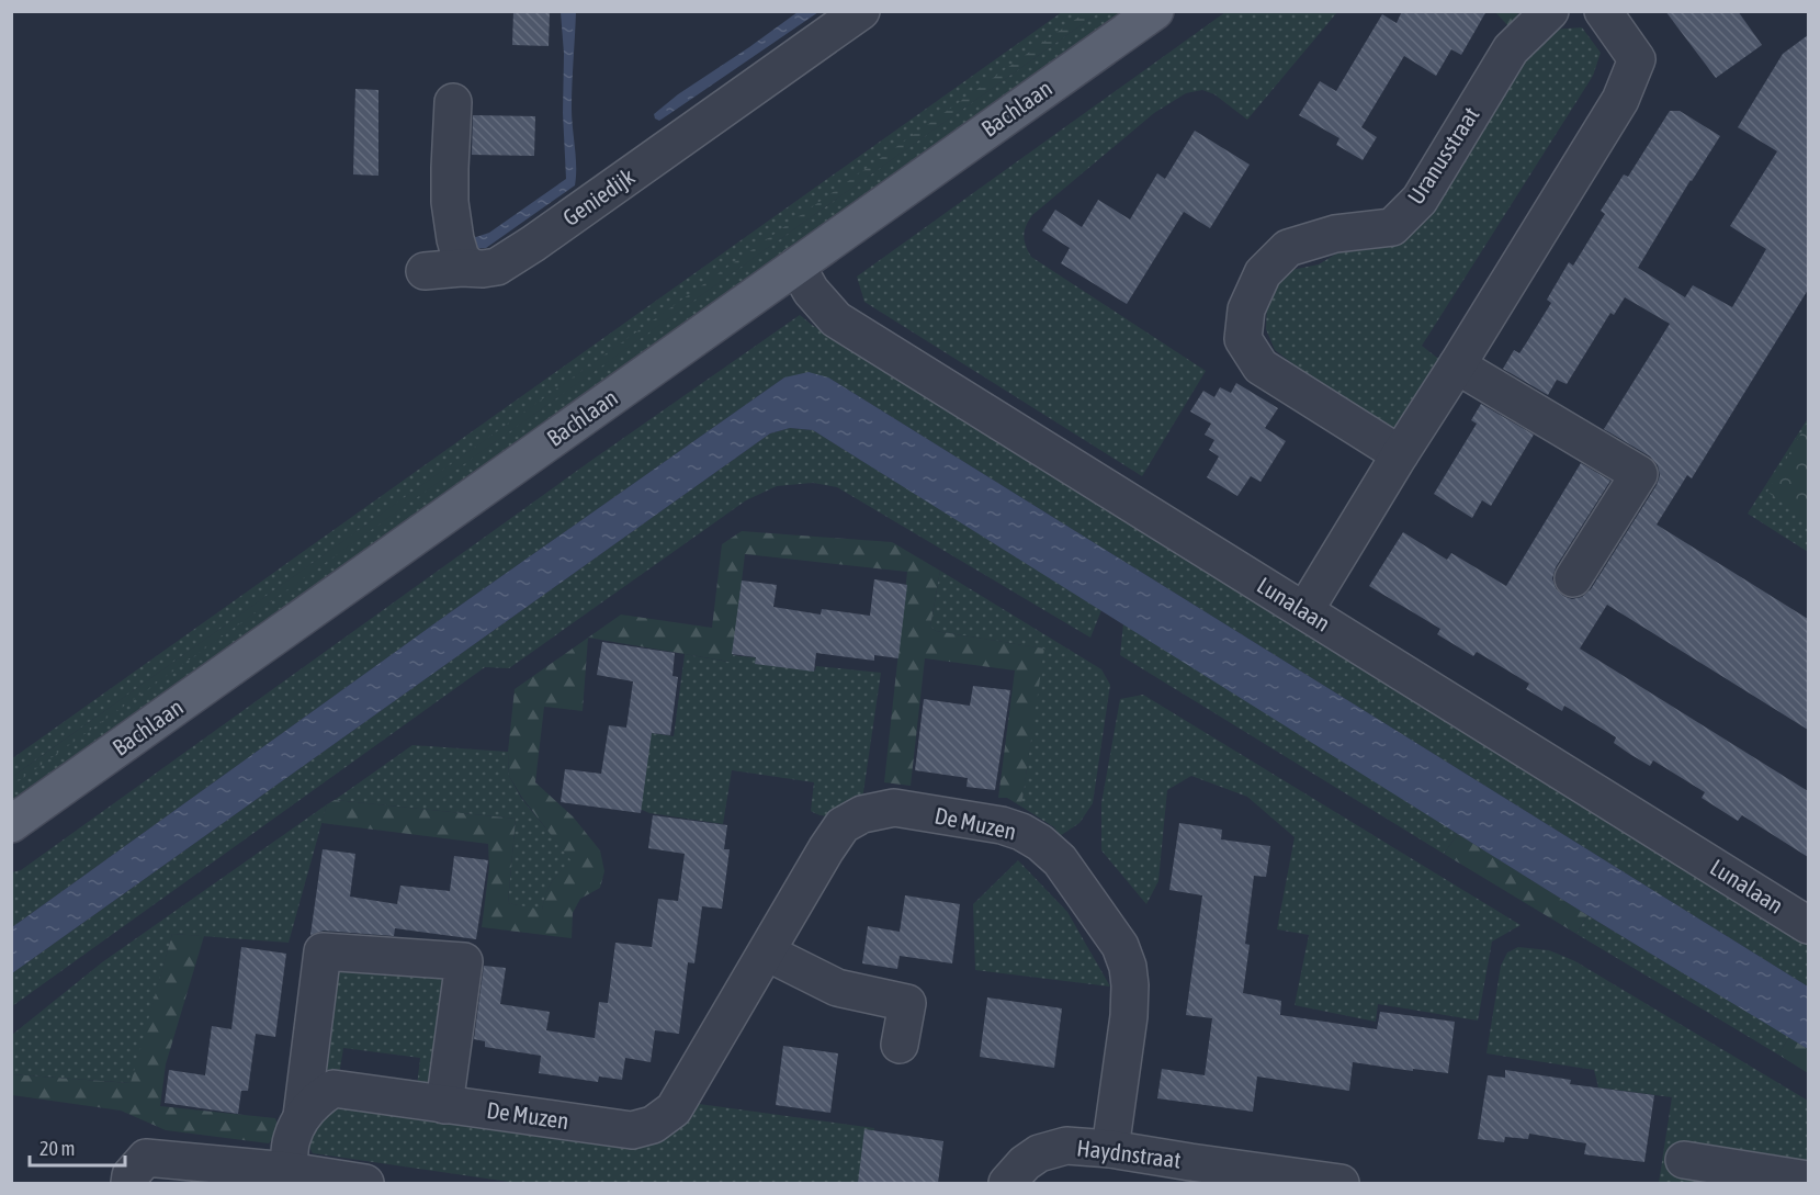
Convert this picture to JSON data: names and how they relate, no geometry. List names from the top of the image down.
{
  "streets": {
    "main road": ["Bachlaan"],
    "street": [
      "Uranusstraat",
      "Geniedijk",
      "Lunalaan",
      "De Muzen",
      "Haydnstraat"
    ]
  },
  "crossings": [
    ["Bachlaan", "Lunalaan"],
    ["De Muzen", "Haydnstraat"]
  ],
  "scale_bar": "20 m"
}
